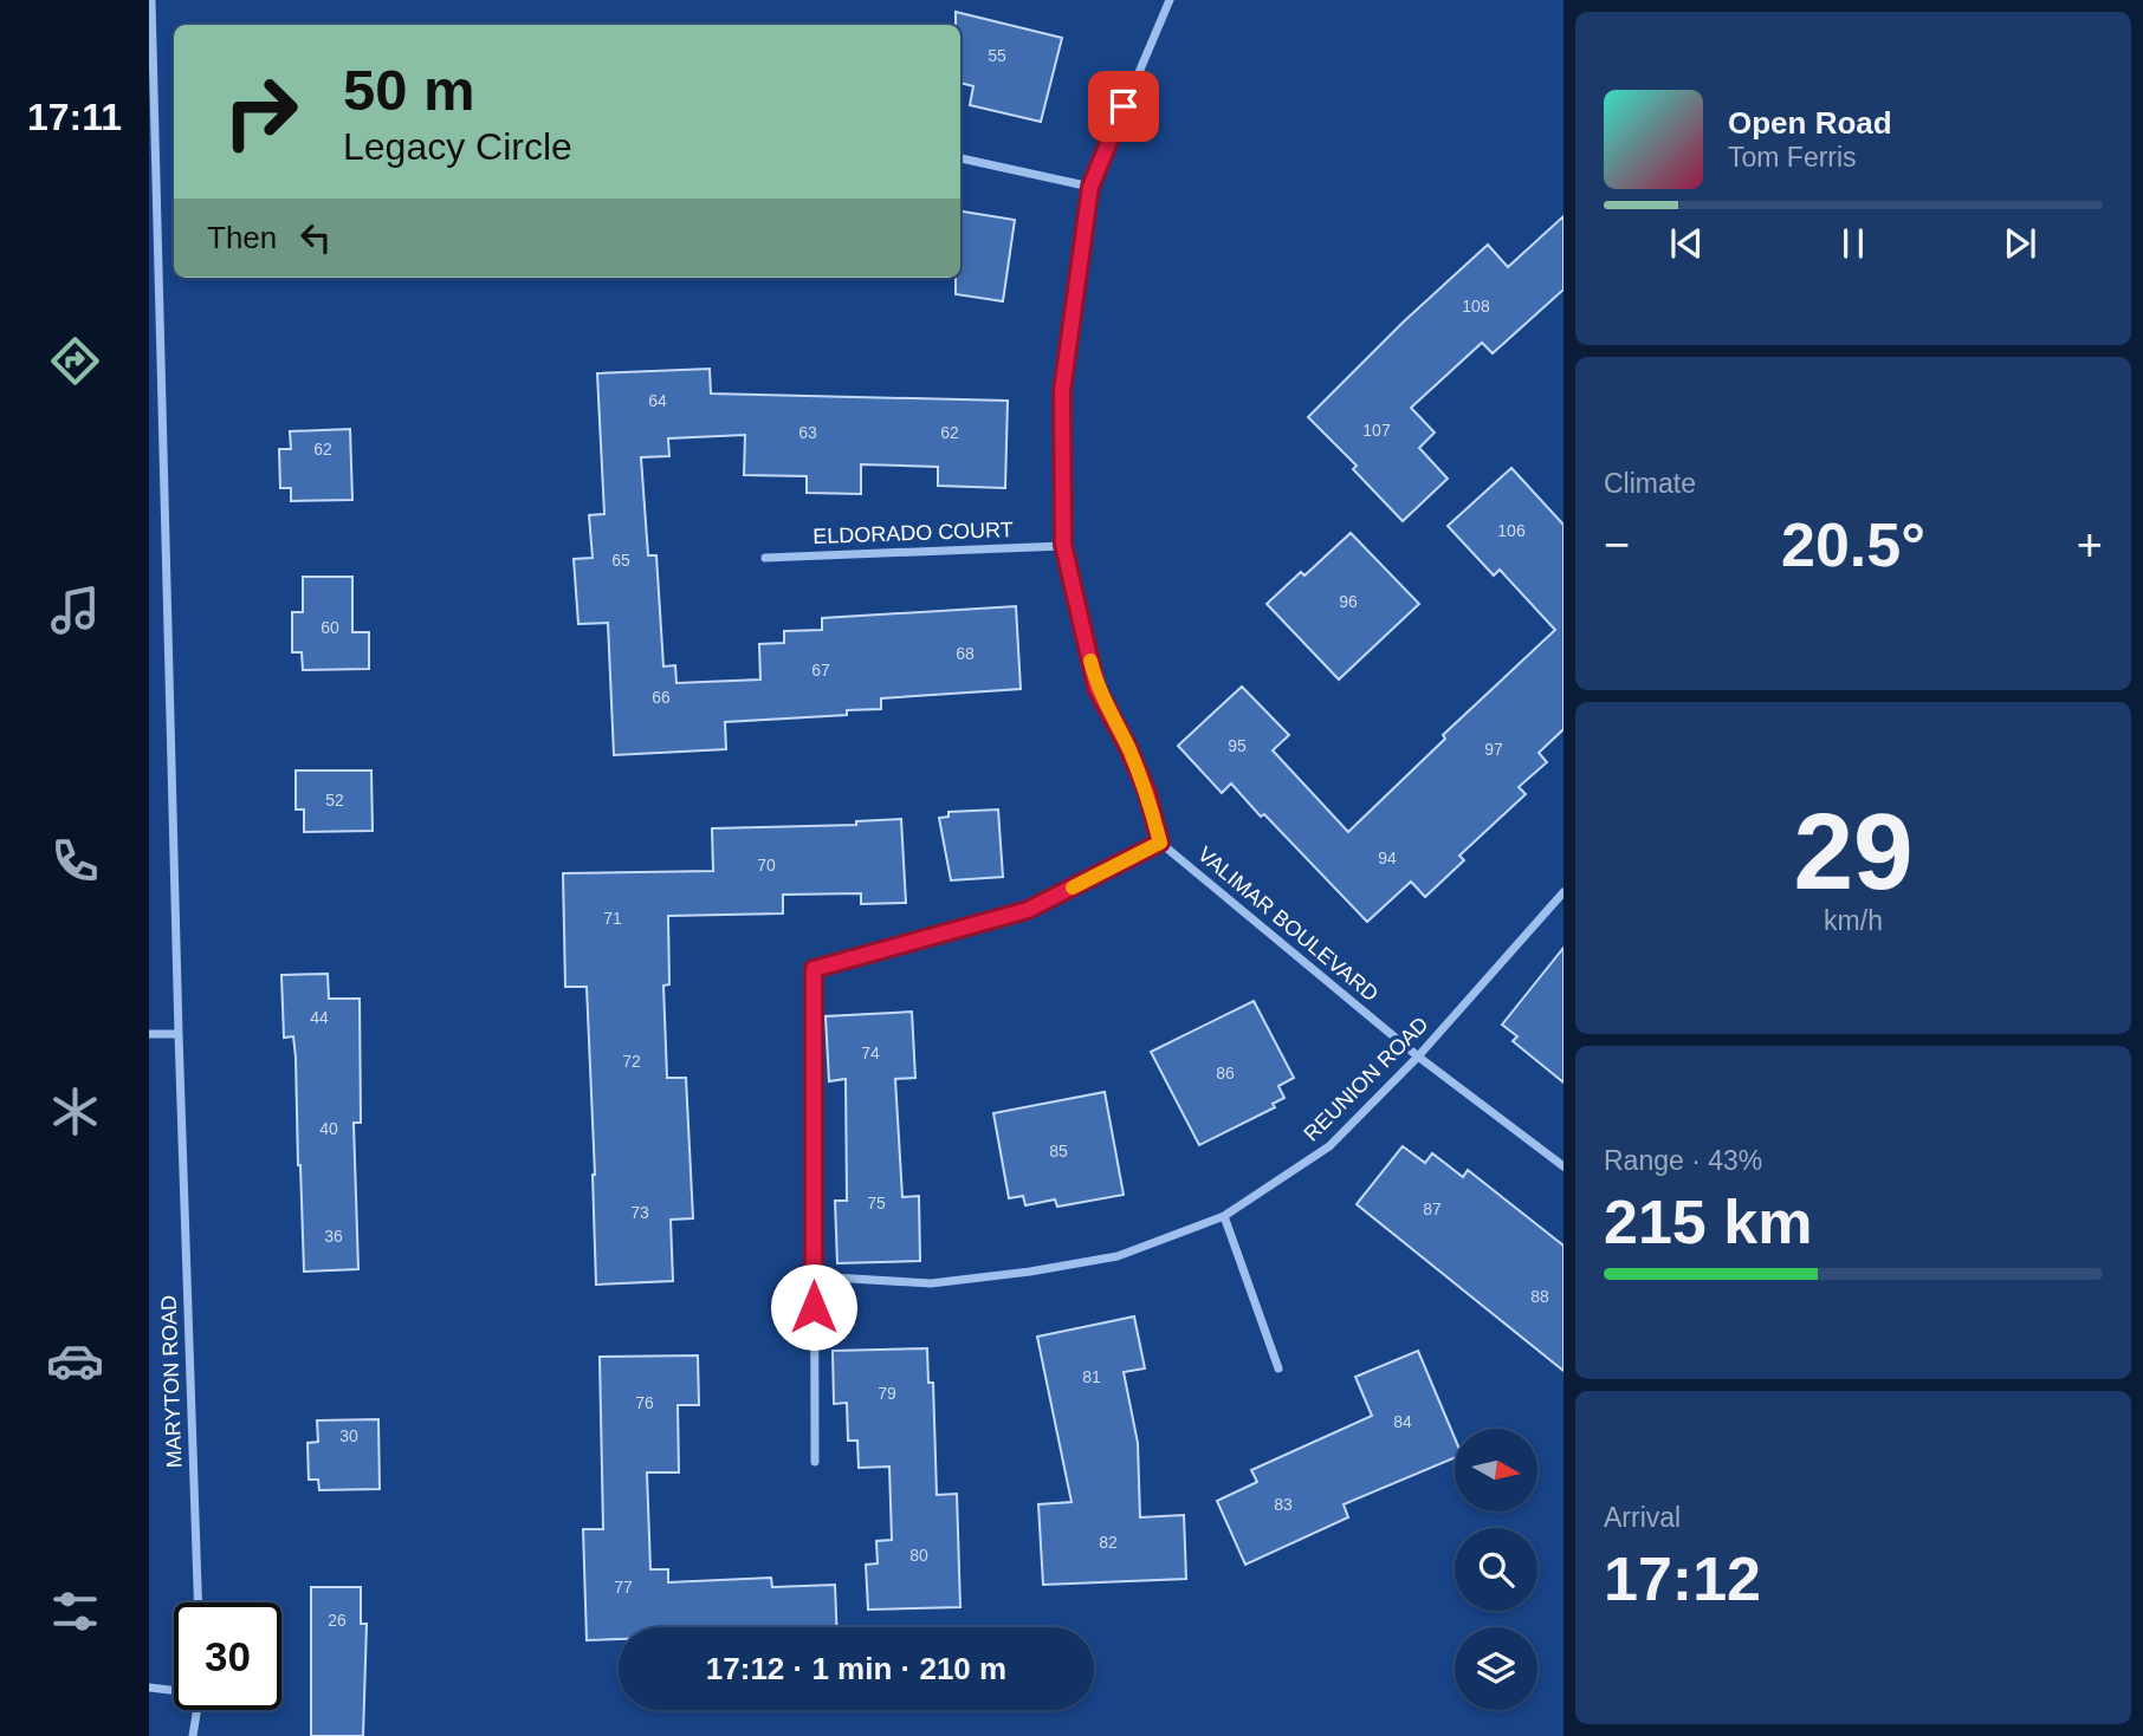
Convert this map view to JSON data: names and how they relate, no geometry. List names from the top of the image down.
{
  "streets": {
    "street": [
      "ELDORADO COURT",
      "VALIMAR BOULEVARD",
      "REUNION ROAD",
      "MARYTON ROAD"
    ]
  },
  "crossings": [
    ["VALIMAR BOULEVARD", "REUNION ROAD"]
  ],
  "house_numbers": [
    "55",
    "108",
    "64",
    "107",
    "63",
    "62",
    "62",
    "106",
    "65",
    "96",
    "60",
    "68",
    "67",
    "66",
    "95",
    "97",
    "52",
    "94",
    "70",
    "71",
    "44",
    "74",
    "72",
    "86",
    "40",
    "85",
    "75",
    "87",
    "73",
    "36",
    "88",
    "81",
    "79",
    "76",
    "84",
    "30",
    "83",
    "82",
    "80",
    "77",
    "26"
  ],
  "north": "right",
  "page": {
    "tabs": "17:11",
    "turn": ["50 m", "Legacy Circle"],
    "song": ["Open Road", "Tom Ferris"],
    "then": "Then",
    "tile": [
      "Climate",
      ["29", "km/h"],
      ["Range · 43%", "215 km"],
      ["Arrival", "17:12"]
    ],
    "heat": ["−", "20.5°", "+"],
    "limit": "30",
    "trip": "17:12 · 1 min · 210 m"
  }
}
